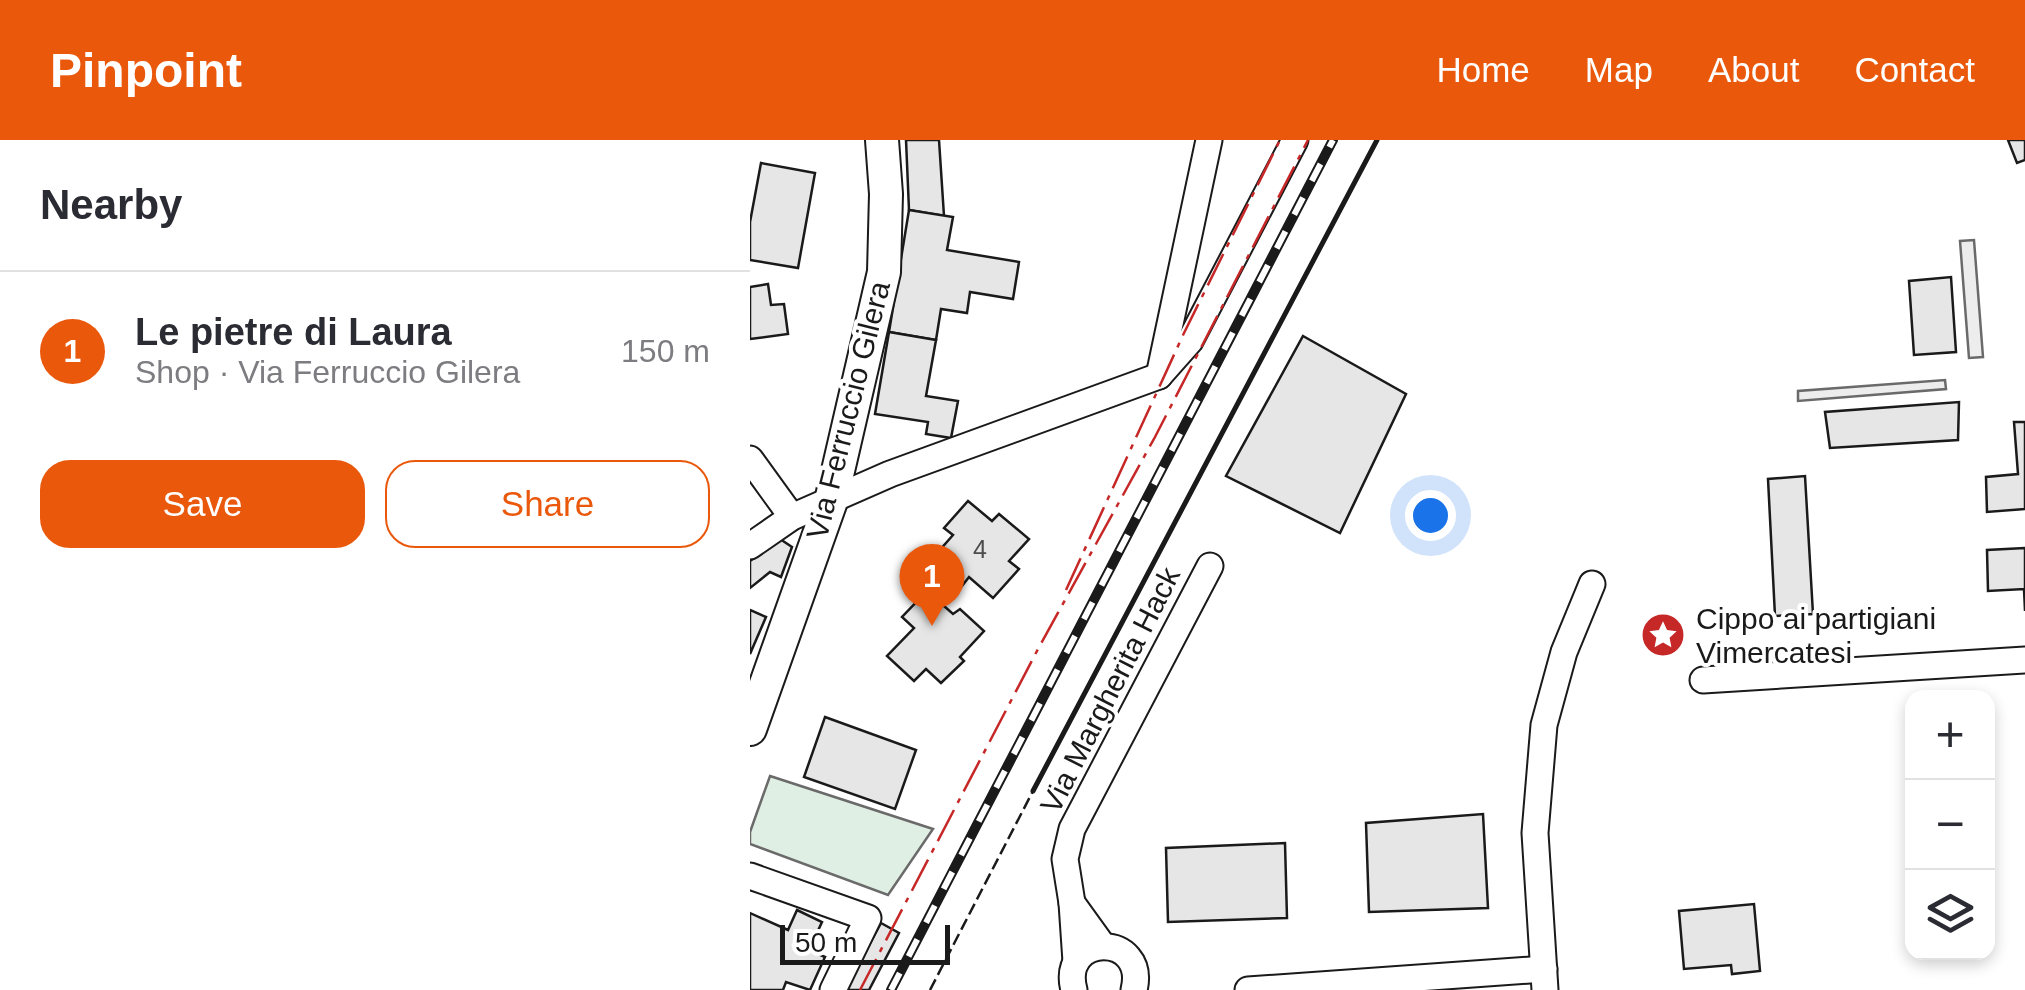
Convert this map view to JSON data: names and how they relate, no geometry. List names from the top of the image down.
{
  "streets": {
    "main road": ["Via Ferruccio Gilera"],
    "street": ["Via Margherita Hack"]
  },
  "places": {
    "place": ["Cippo ai partigiani Vimercatesi"]
  },
  "house_numbers": ["4"],
  "scale_bar": "50 m",
  "page": {
    "header": "Pinpoint",
    "nav": [
      "Home",
      "Map",
      "About",
      "Contact"
    ],
    "heading": "Nearby",
    "list": [
      {
        "mark": "1",
        "name": "Le pietre di Laura",
        "note": "Shop · Via Ferruccio Gilera",
        "value": "150 m"
      }
    ],
    "buttons": ["Save", "Share"],
    "pins": "1",
    "map_buttons": ["+", "−"],
    "scale": "50 m"
  }
}
